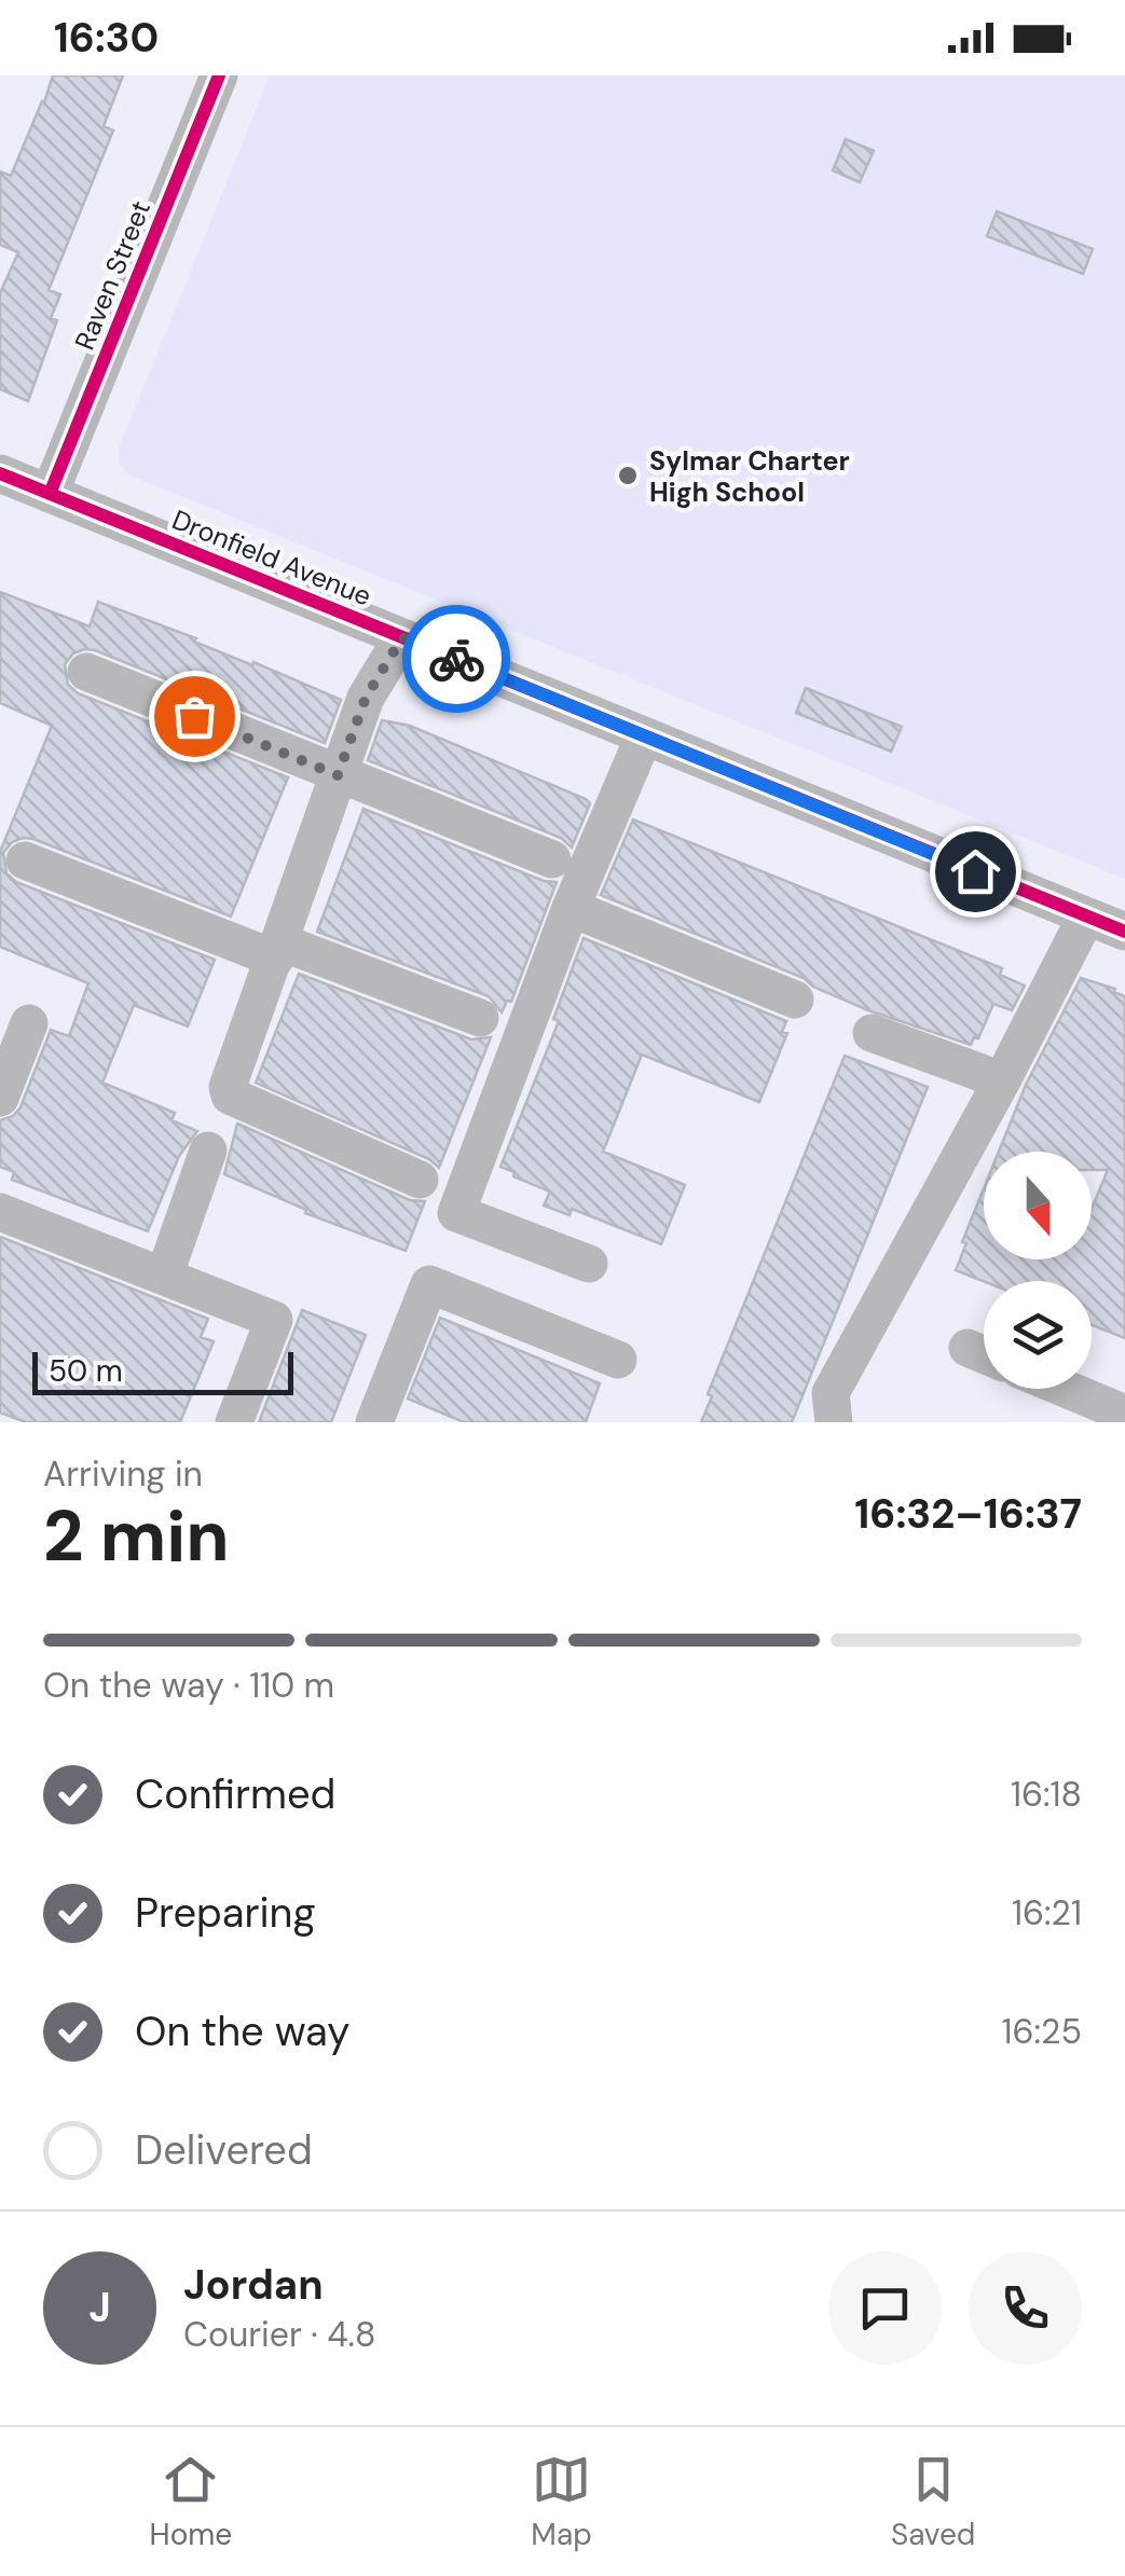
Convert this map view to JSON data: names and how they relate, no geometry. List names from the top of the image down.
{
  "streets": {
    "street": ["Raven Street", "Dronfield Avenue"]
  },
  "crossings": [
    ["Raven Street", "Dronfield Avenue"]
  ],
  "places": ["Sylmar Charter High School"],
  "scale_bar": "50 m",
  "north": "bottom",
  "page": {
    "status": "16:30",
    "scale": "50 m",
    "heading": ["2 min", "Arriving in", "16:32–16:37"],
    "panel": ["Jordan", "Courier · 4.8"],
    "bar": "On the way · 110 m",
    "list": [
      ["Confirmed", "16:18"],
      ["Preparing", "16:21"],
      ["On the way", "16:25"],
      "Delivered"
    ],
    "round": "J",
    "tabs": ["Home", "Map", "Saved"]
  }
}
